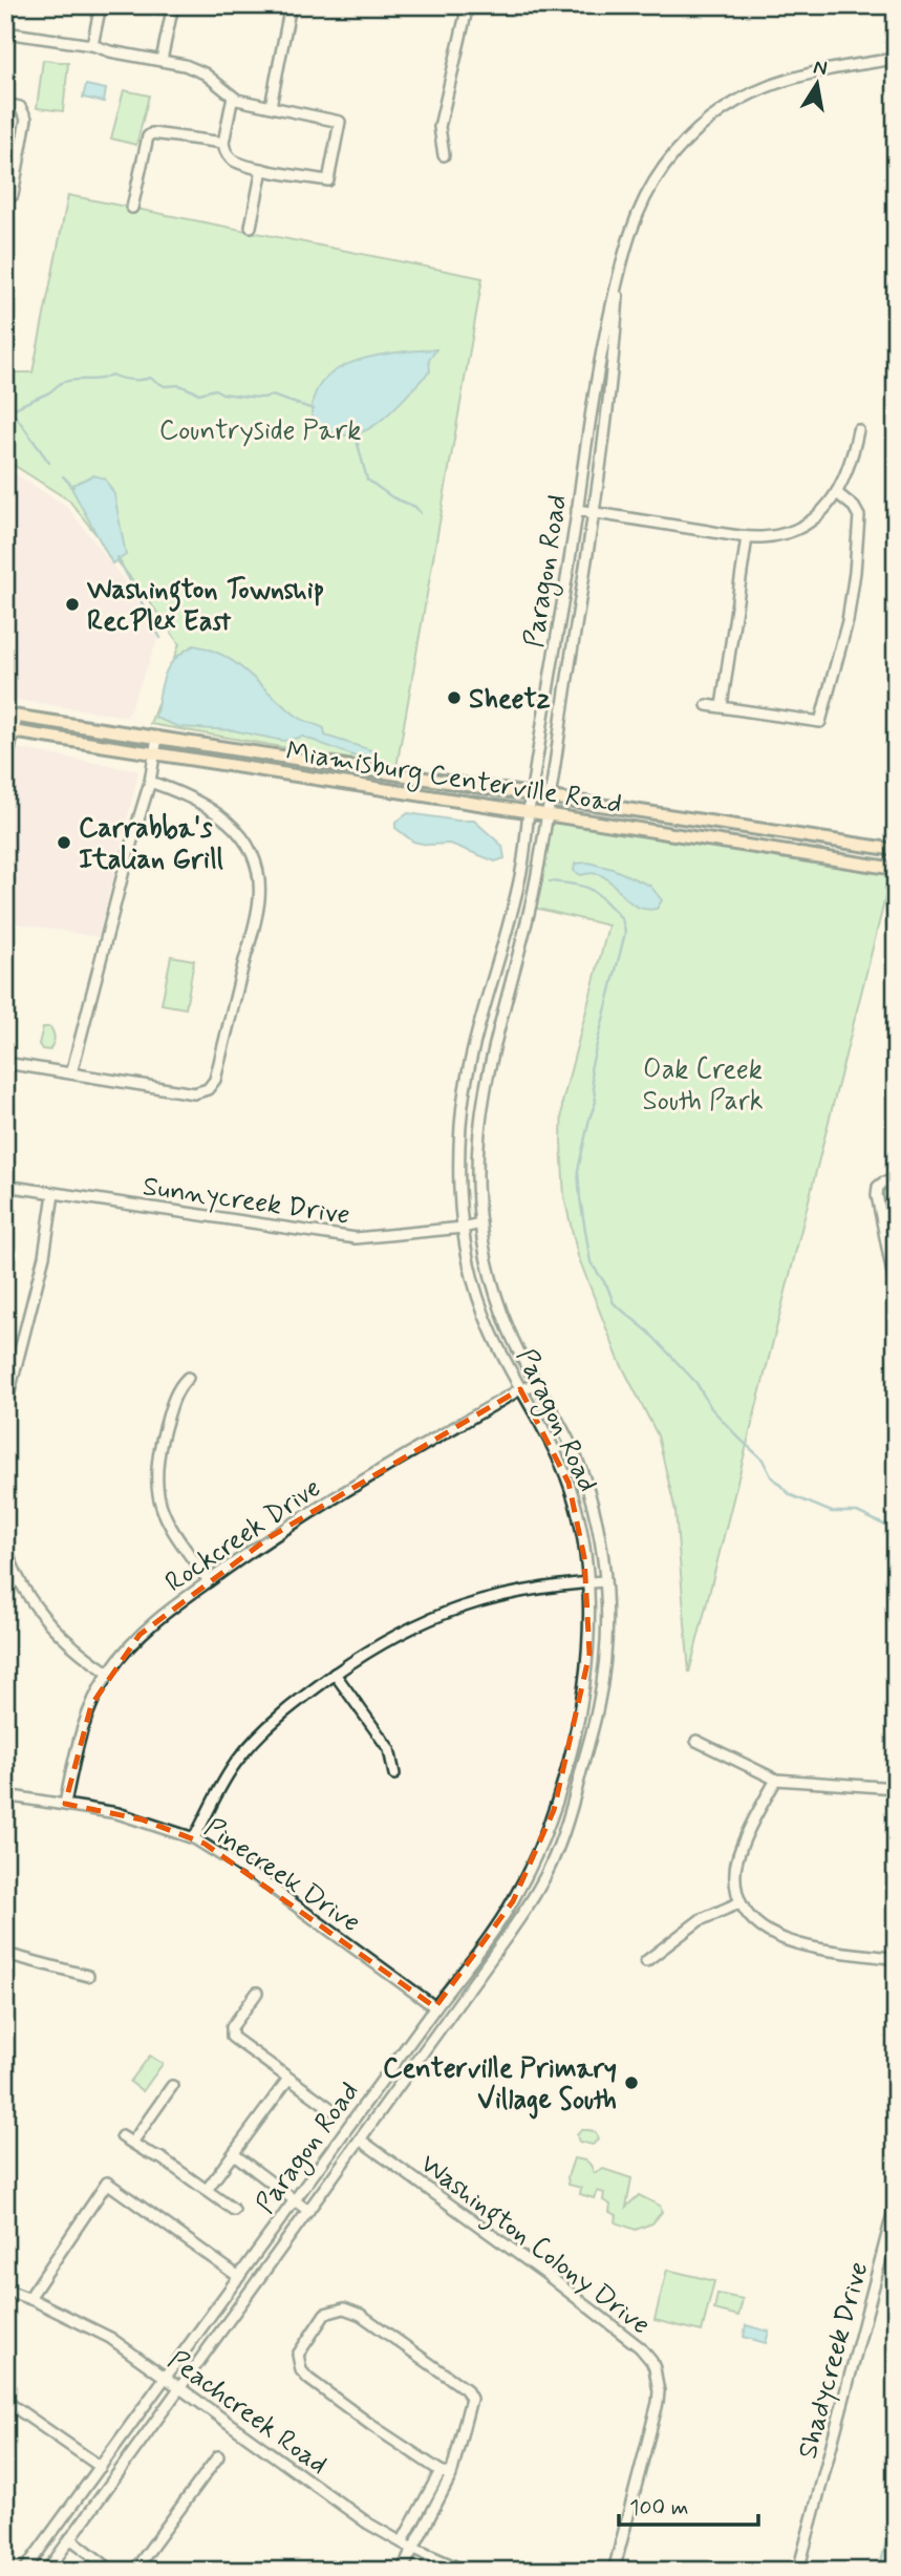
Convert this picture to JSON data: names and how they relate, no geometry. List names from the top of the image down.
{
  "streets": {
    "main road": ["Miamisburg Centerville Road"],
    "street": [
      "Paragon Road",
      "Sunnycreek Drive",
      "Rockcreek Drive",
      "Pinecreek Drive",
      "Washington Colony Drive",
      "Shadycreek Drive",
      "Peachcreek Road"
    ]
  },
  "crossings": [
    ["Paragon Road", "Miamisburg Centerville Road"],
    ["Paragon Road", "Sunnycreek Drive"],
    ["Paragon Road", "Rockcreek Drive"],
    ["Paragon Road", "Pinecreek Drive"],
    ["Paragon Road", "Washington Colony Drive"],
    ["Paragon Road", "Peachcreek Road"],
    ["Rockcreek Drive", "Pinecreek Drive"]
  ],
  "parks": ["Countryside Park", "Oak Creek South Park"],
  "places": [
    "Washington Township RecPlex East",
    "Sheetz",
    "Carrabba's Italian Grill",
    "Centerville Primary Village South"
  ],
  "scale_bar": "100 m",
  "north": "top"
}
